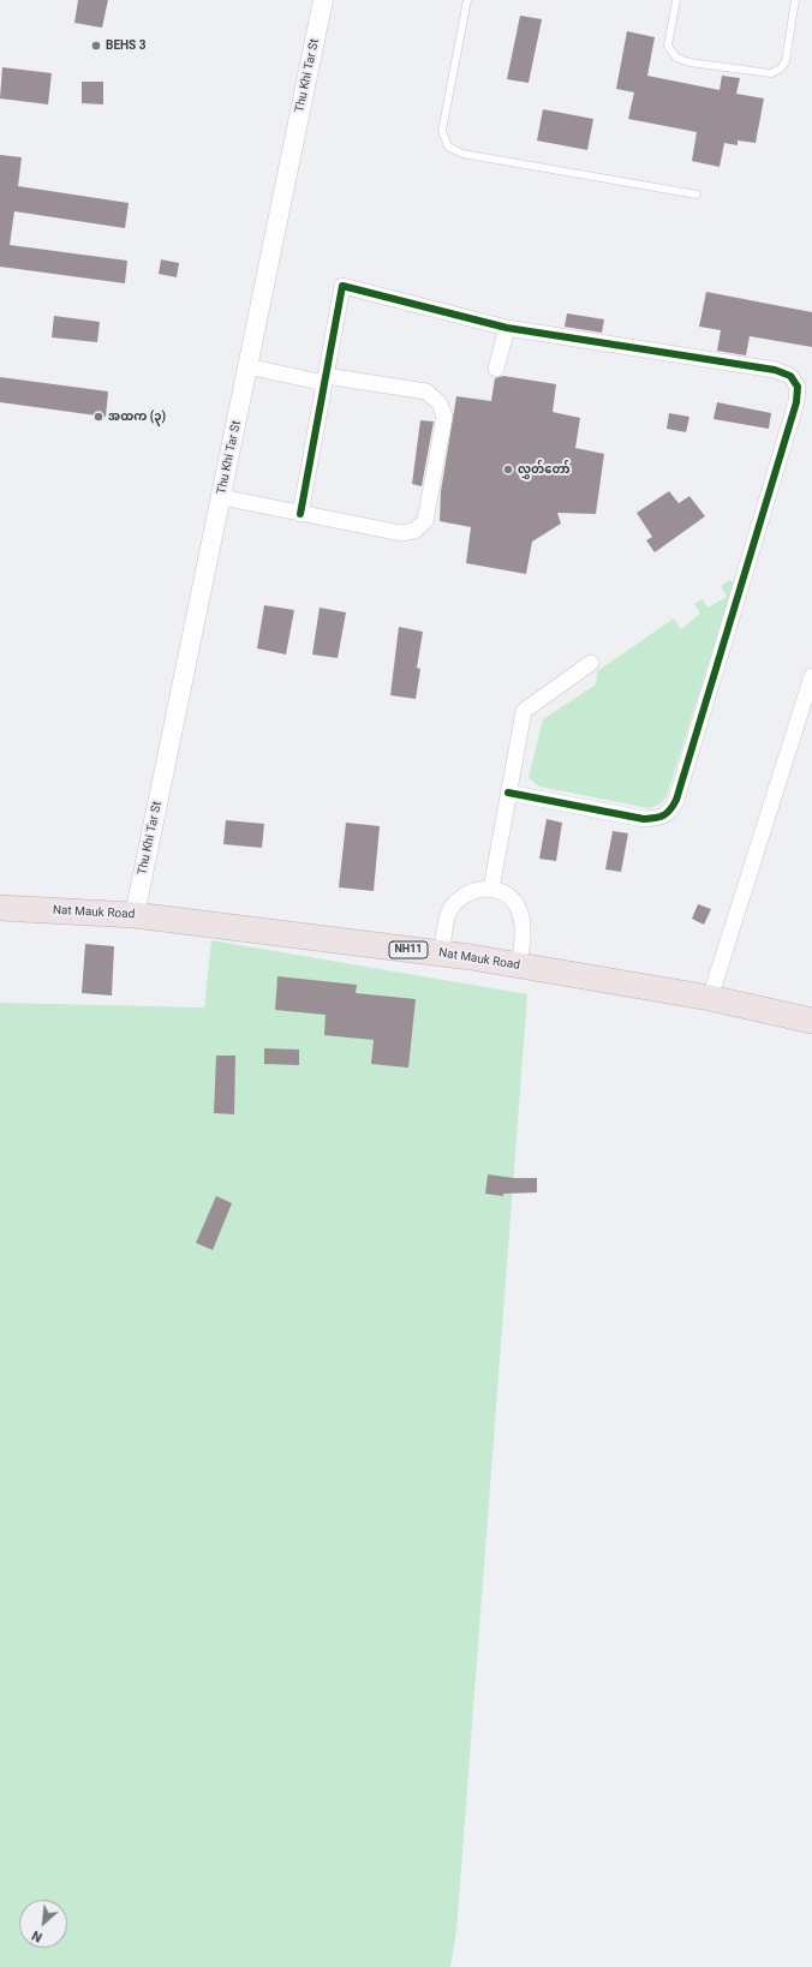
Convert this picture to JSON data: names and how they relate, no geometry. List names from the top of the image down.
{
  "streets": {
    "highway": ["Nat Mauk Road", "NH11"],
    "street": ["Thu Khi Tar St"]
  },
  "crossings": [
    ["Thu Khi Tar St", "Nat Mauk Road"]
  ],
  "places": ["BEHS 3", "အထက (၃)", "လွှတ်တော်"],
  "north": "bottom left"
}
